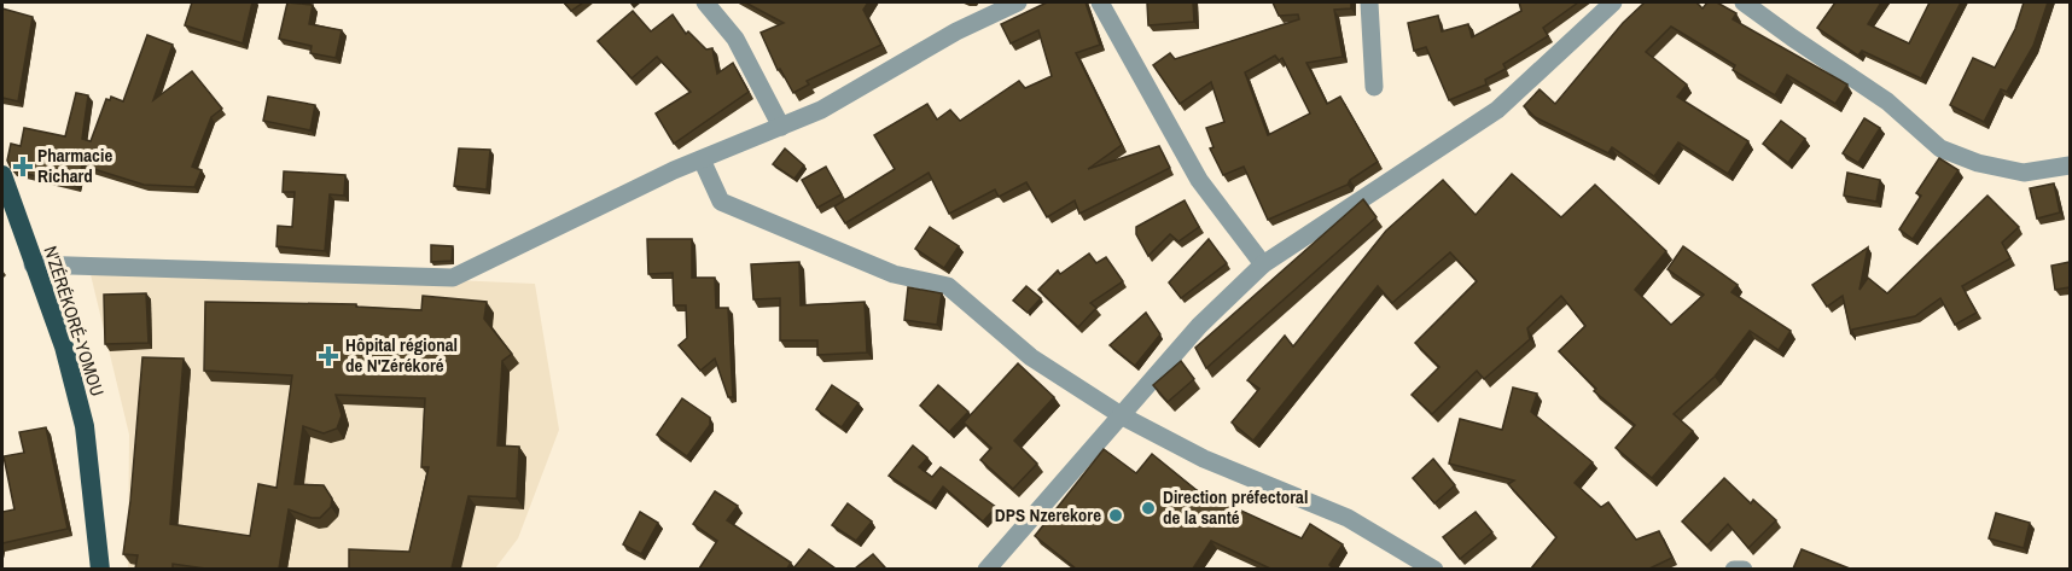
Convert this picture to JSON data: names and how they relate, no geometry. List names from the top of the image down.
{
  "streets": {
    "highway": ["N'ZÉRÉKORÉ-YOMOU"]
  },
  "places": {
    "health": ["Pharmacie Richard", "Hôpital régional de N'Zérékoré"],
    "other": ["Direction préfectoral de la santé", "DPS Nzerekore"]
  }
}
